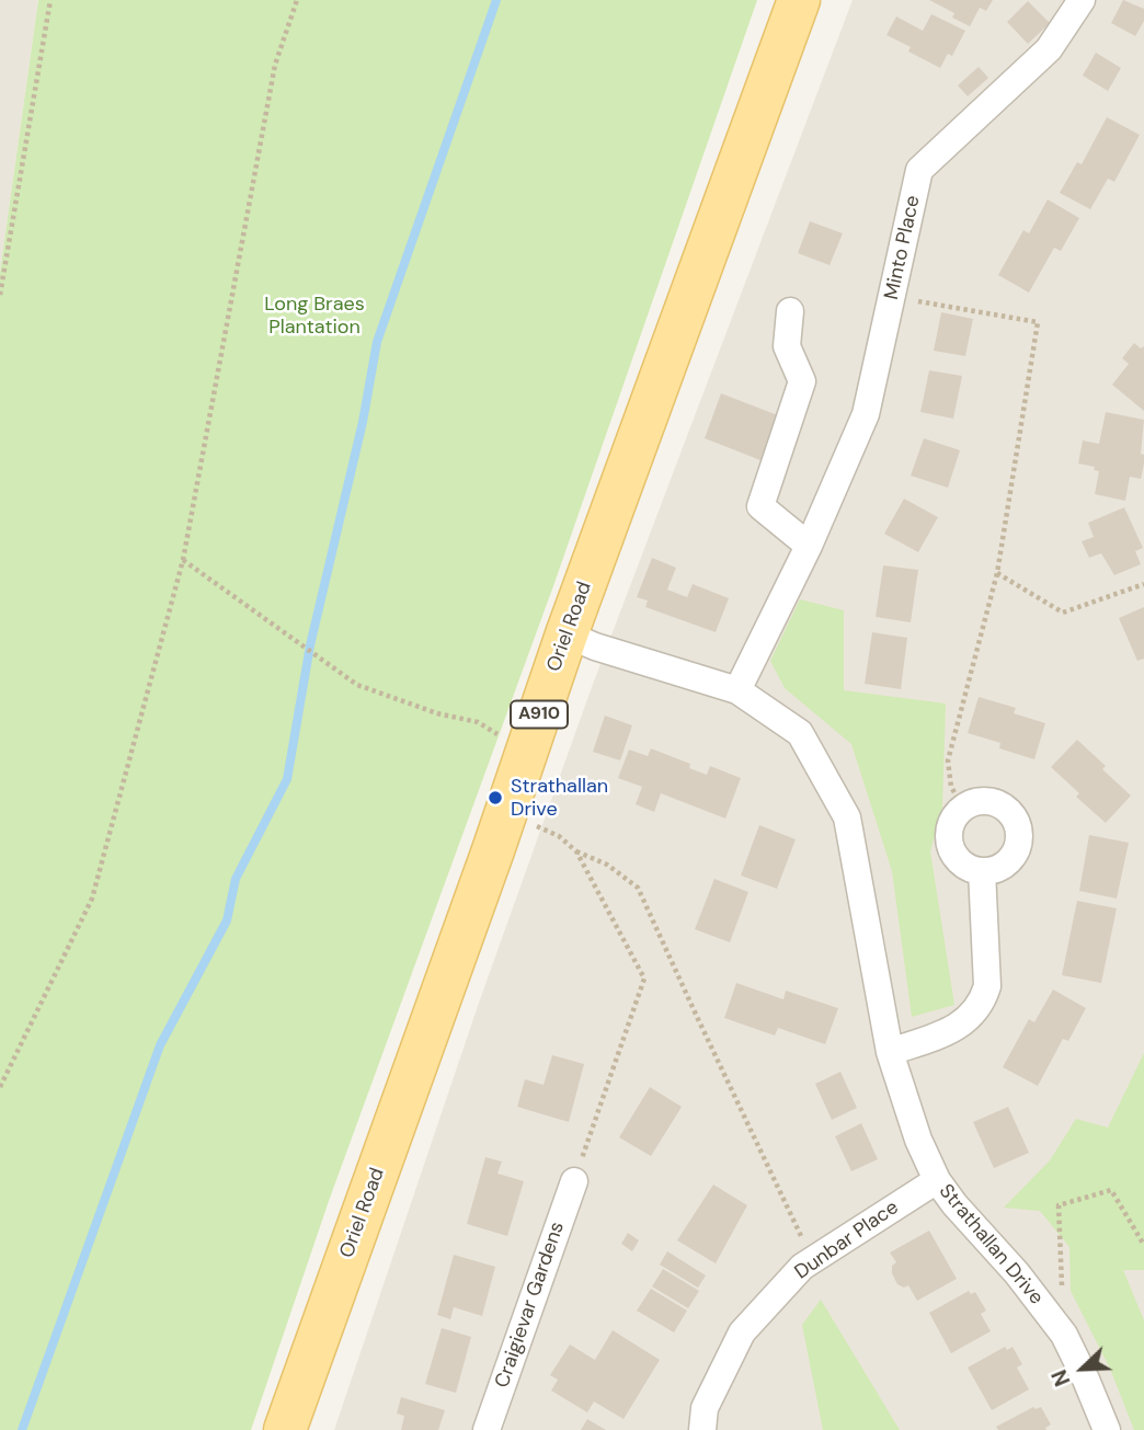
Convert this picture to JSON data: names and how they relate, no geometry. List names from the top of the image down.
{
  "streets": {
    "main road": ["Oriel Road", "A910"],
    "street": [
      "Minto Place",
      "Dunbar Place",
      "Strathallan Drive",
      "Craigievar Gardens"
    ]
  },
  "crossings": [
    ["Minto Place", "Strathallan Drive"],
    ["Oriel Road", "Strathallan Drive"],
    ["Dunbar Place", "Strathallan Drive"]
  ],
  "parks": ["Long Braes Plantation"],
  "places": ["Strathallan Drive"],
  "north": "bottom left"
}
